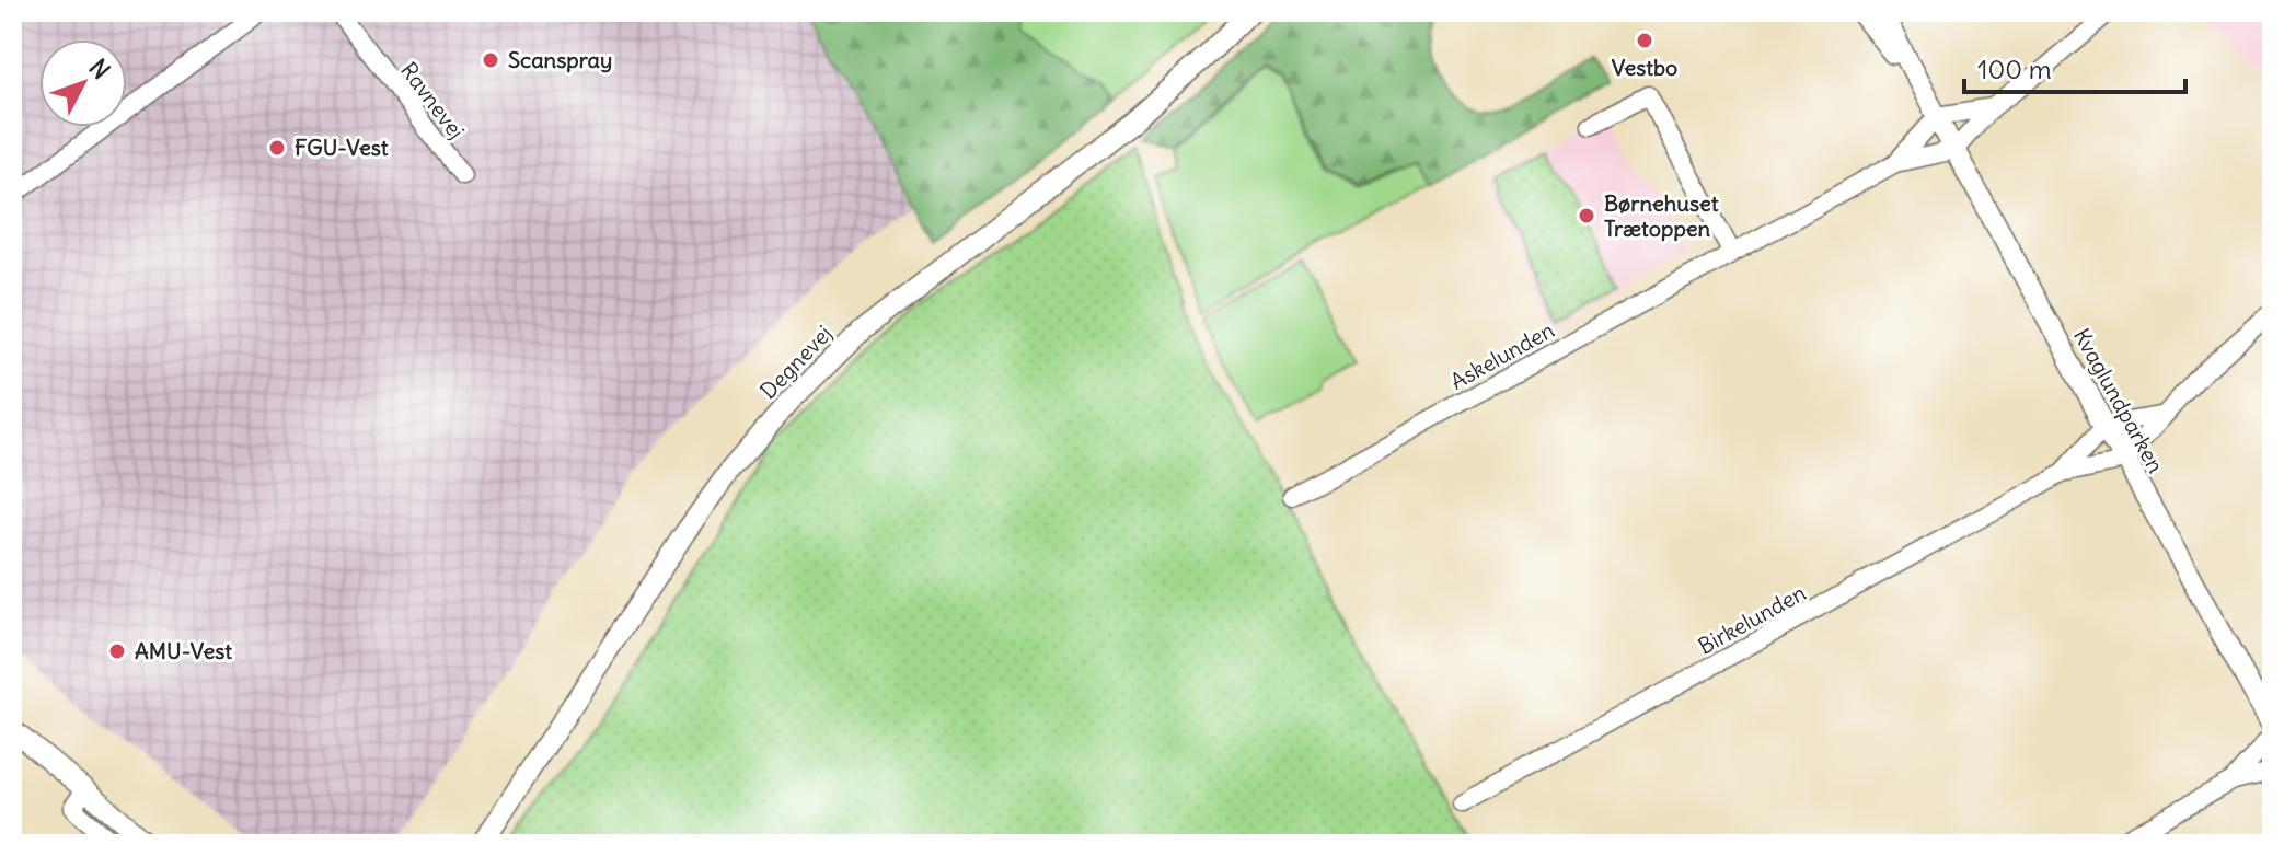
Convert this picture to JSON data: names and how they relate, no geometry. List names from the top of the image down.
{
  "streets": {
    "street": [
      "Ravnevej",
      "Askelunden",
      "Degnevej",
      "Kvaglundparken",
      "Birkelunden"
    ]
  },
  "crossings": [
    ["Askelunden", "Kvaglundparken"],
    ["Kvaglundparken", "Birkelunden"]
  ],
  "places": [
    "Vestbo",
    "Scanspray",
    "FGU-Vest",
    "Børnehuset Trætoppen",
    "AMU-Vest"
  ],
  "scale_bar": "100 m",
  "north": "top right"
}
